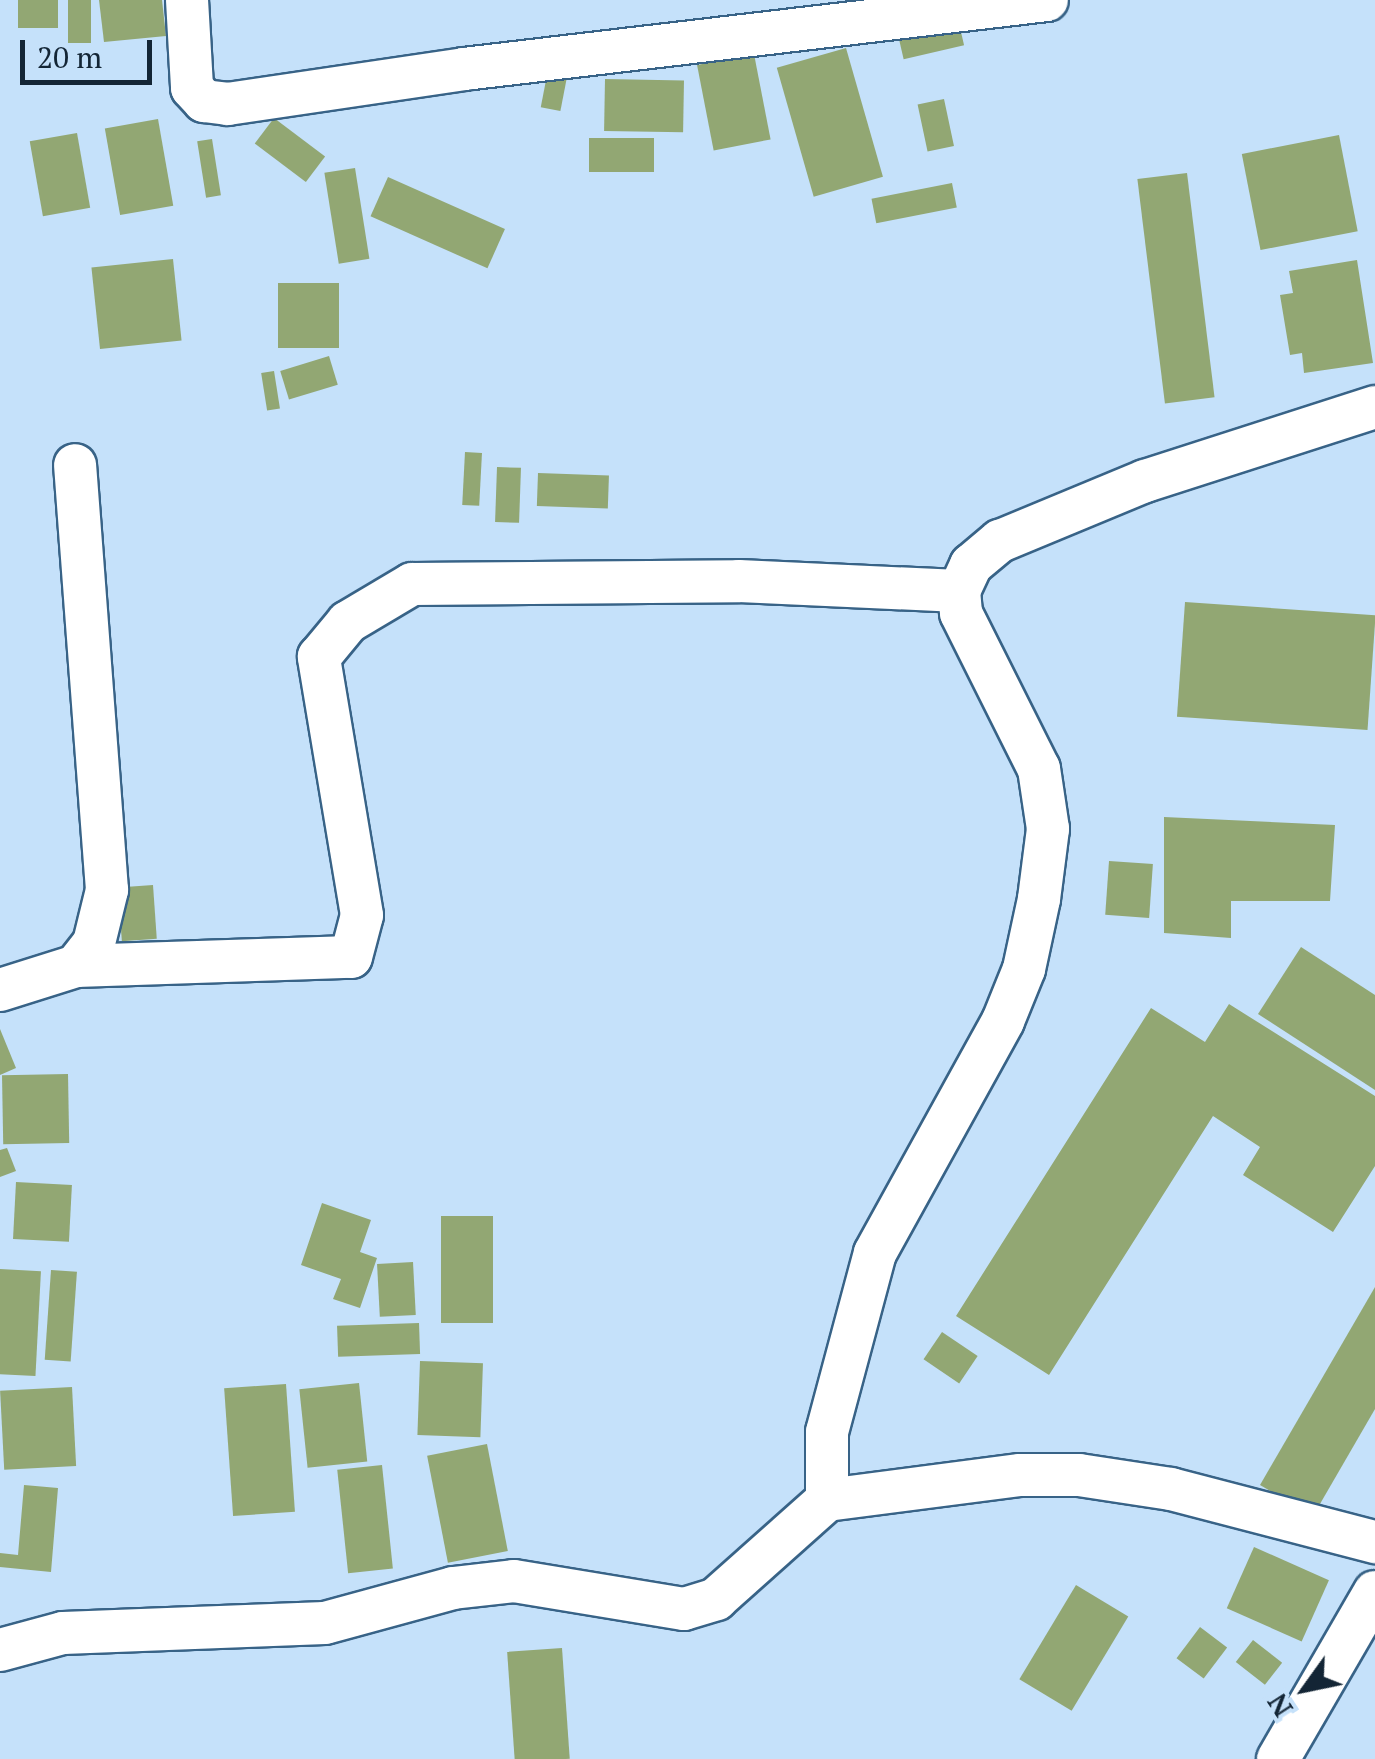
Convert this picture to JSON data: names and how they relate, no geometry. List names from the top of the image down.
{
  "scale_bar": "20 m",
  "north": "bottom left"
}
